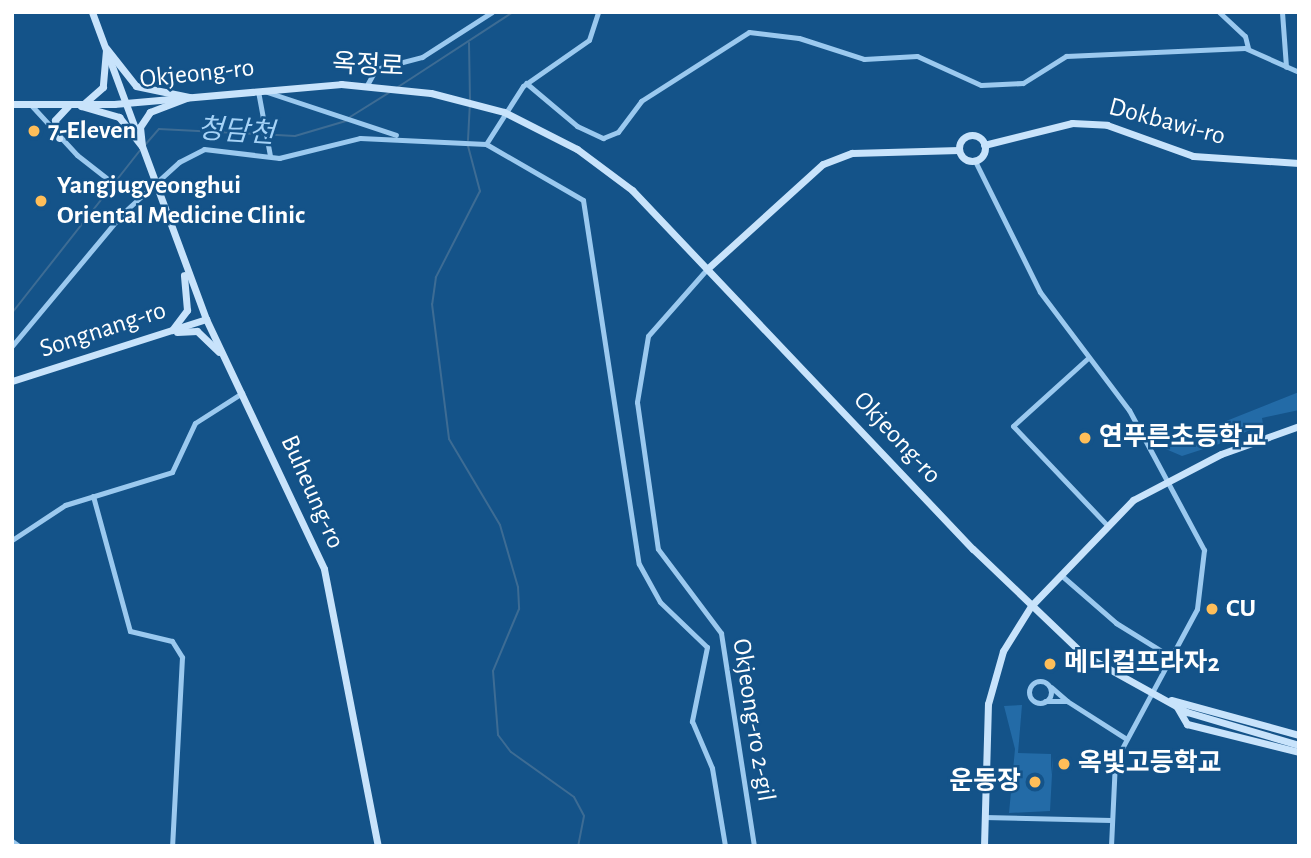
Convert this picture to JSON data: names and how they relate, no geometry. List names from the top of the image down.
{
  "streets": {
    "main road": [
      "옥정로",
      "Okjeong-ro",
      "Dokbawi-ro",
      "Songnang-ro",
      "Buheung-ro"
    ],
    "street": ["Okjeong-ro 2-gil"]
  },
  "crossings": [
    ["옥정로", "Okjeong-ro"],
    ["Okjeong-ro", "Okjeong-ro 2-gil"],
    ["Songnang-ro", "Buheung-ro"]
  ],
  "water": ["청담천"],
  "places": [
    "7-Eleven",
    "Yangjugyeonghui Oriental Medicine Clinic",
    "연푸른초등학교",
    "CU",
    "메디컬프라자2",
    "옥빛고등학교",
    "운동장"
  ]
}
